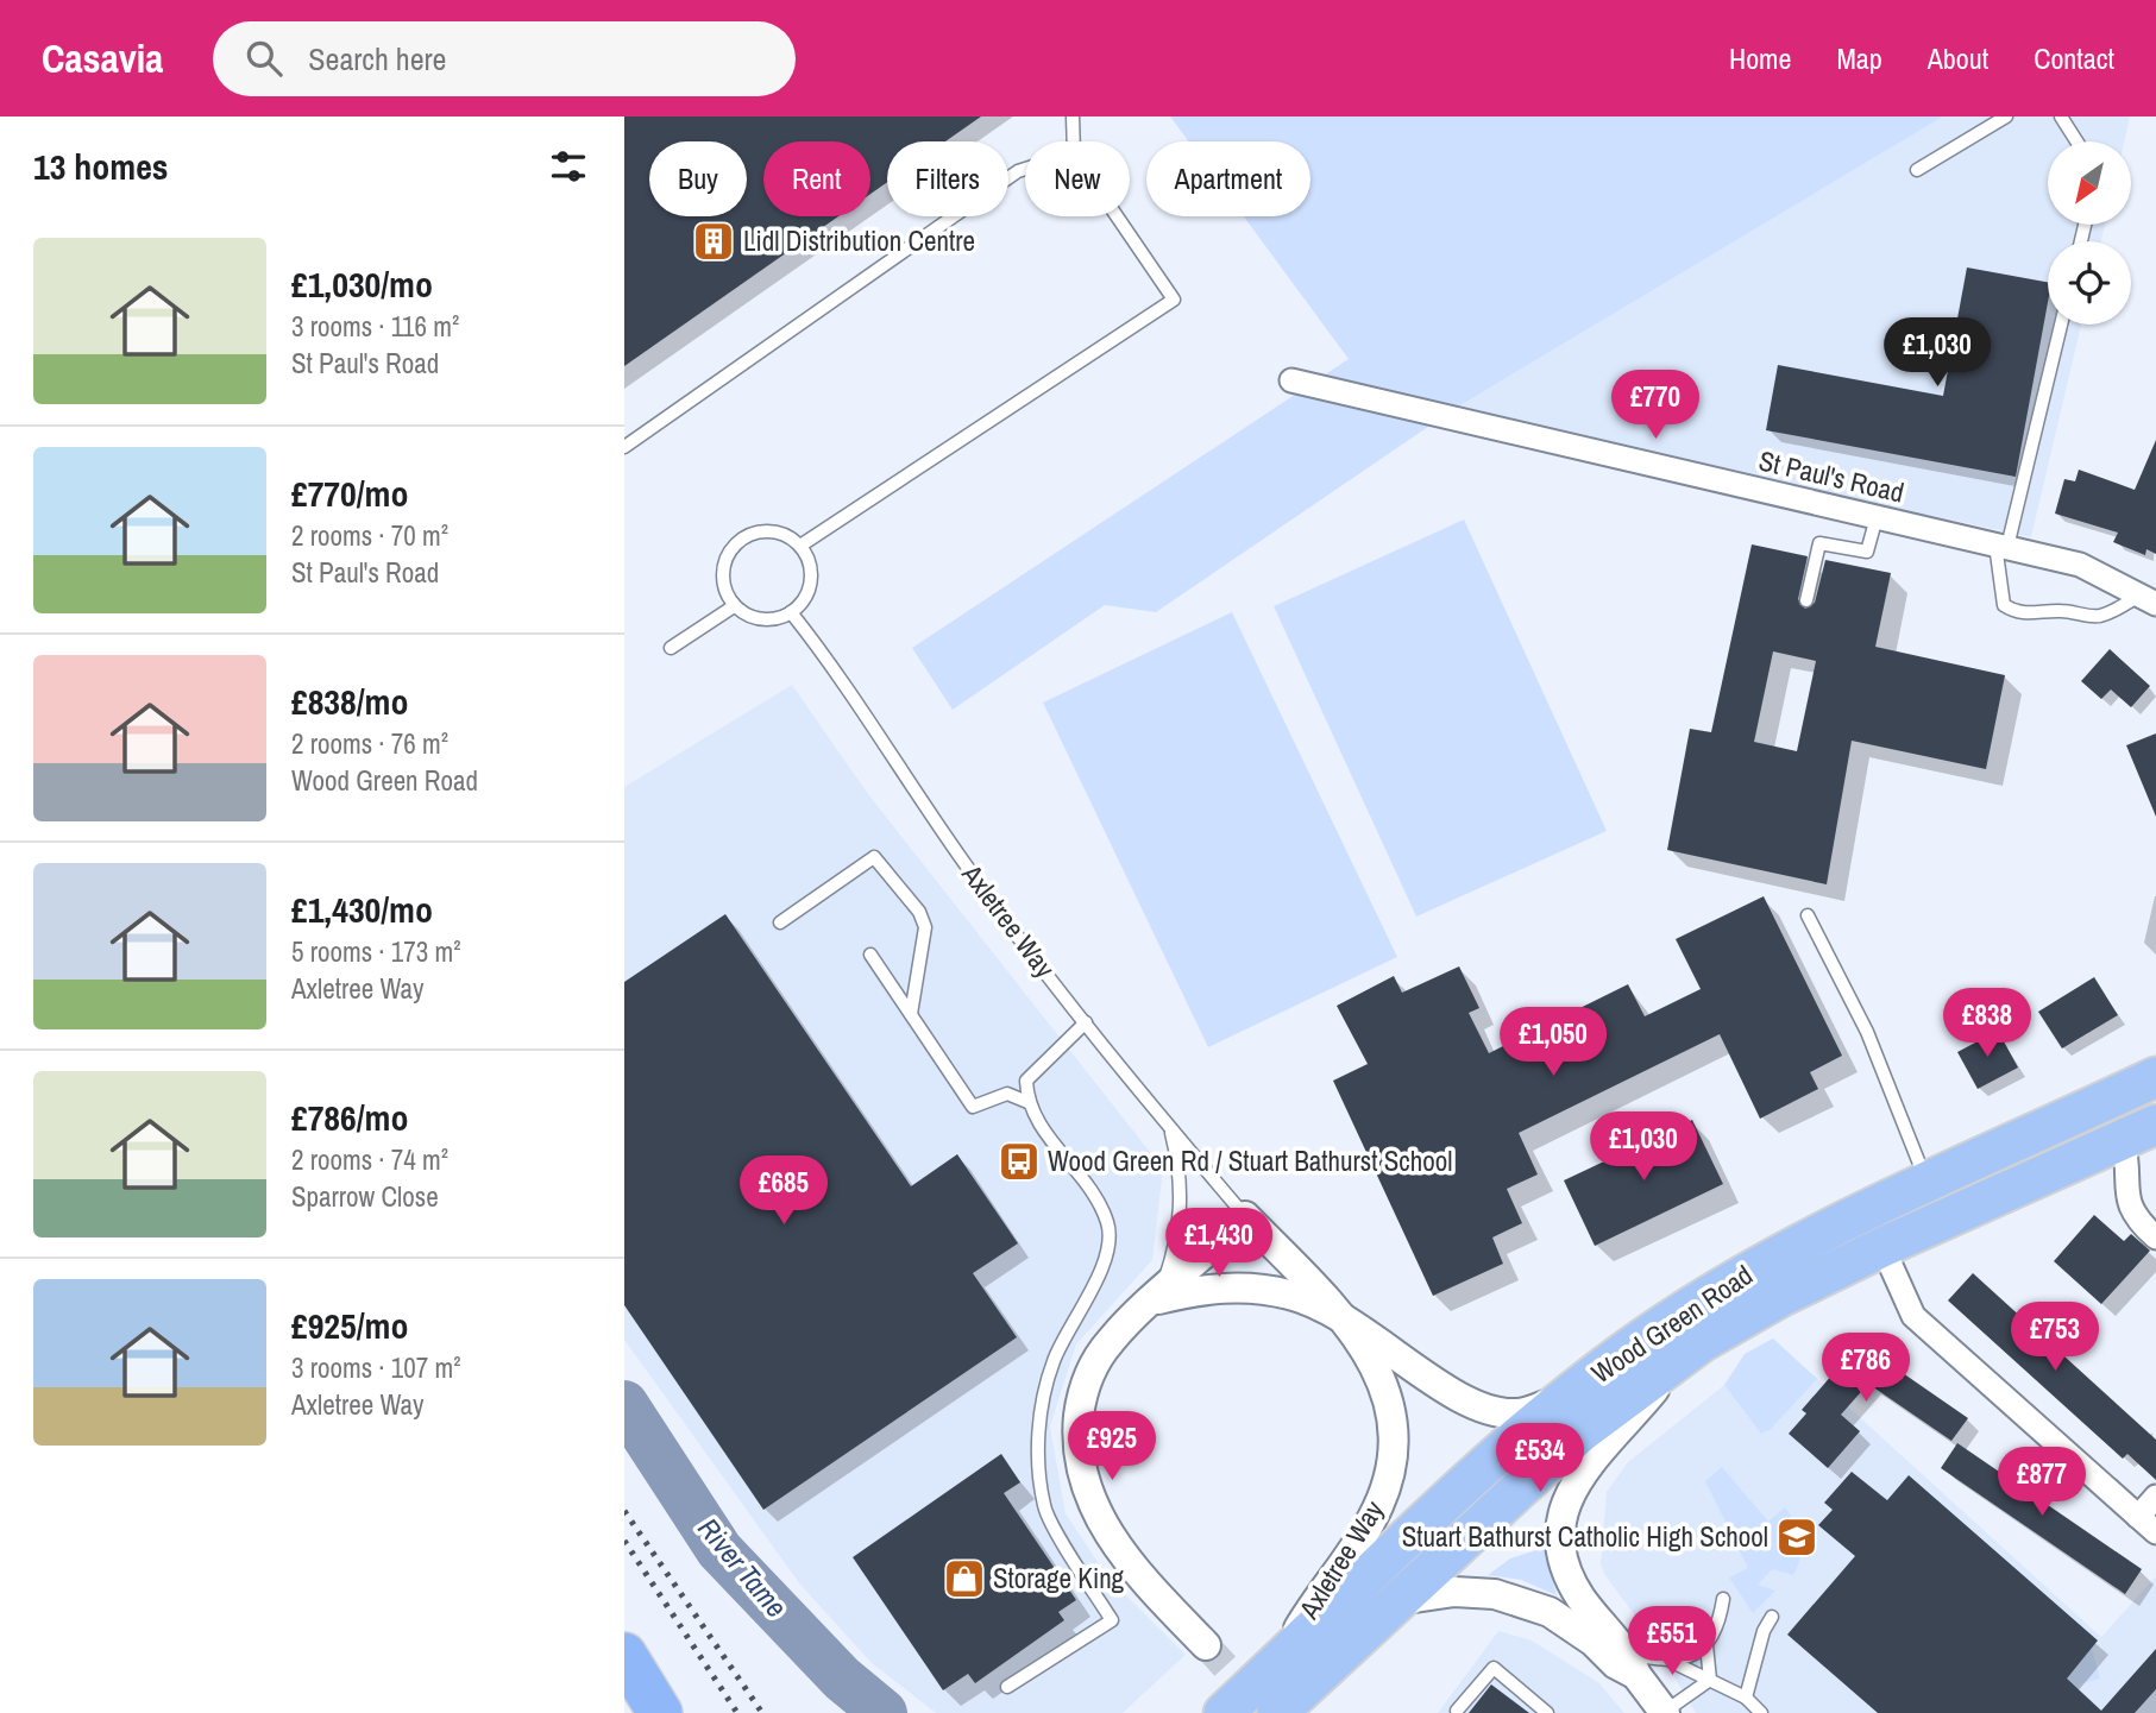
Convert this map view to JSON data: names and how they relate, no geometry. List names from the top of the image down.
{
  "streets": {
    "highway": ["Wood Green Road"],
    "street": ["St Paul's Road", "Axletree Way"]
  },
  "crossings": [
    ["Axletree Way", "Wood Green Road"]
  ],
  "water": ["River Tame"],
  "places": {
    "building": ["Lidl Distribution Centre"],
    "bus stop": ["Wood Green Rd / Stuart Bathurst School"],
    "school or university": ["Stuart Bathurst Catholic High School"],
    "shop": ["Storage King"]
  },
  "north": "bottom left",
  "page": {
    "header": "Casavia",
    "search": "Search here",
    "nav": [
      "Home",
      "Map",
      "About",
      "Contact"
    ],
    "heading": "13 homes",
    "chip": [
      "Buy",
      "Rent",
      "Filters",
      "New",
      "Apartment"
    ],
    "list": [
      {
        "name": "£1,030/mo",
        "note": "3 rooms · 116 m² · St Paul's Road"
      },
      {
        "name": "£770/mo",
        "note": "2 rooms · 70 m² · St Paul's Road"
      },
      {
        "name": "£838/mo",
        "note": "2 rooms · 76 m² · Wood Green Road"
      },
      {
        "name": "£1,430/mo",
        "note": "5 rooms · 173 m² · Axletree Way"
      },
      {
        "name": "£786/mo",
        "note": "2 rooms · 74 m² · Sparrow Close"
      },
      {
        "name": "£925/mo",
        "note": "3 rooms · 107 m² · Axletree Way"
      }
    ],
    "price": [
      "£1,030",
      "£770",
      "£838",
      "£1,050",
      "£1,030",
      "£685",
      "£1,430",
      "£753",
      "£786",
      "£925",
      "£534",
      "£877",
      "£551"
    ]
  }
}
